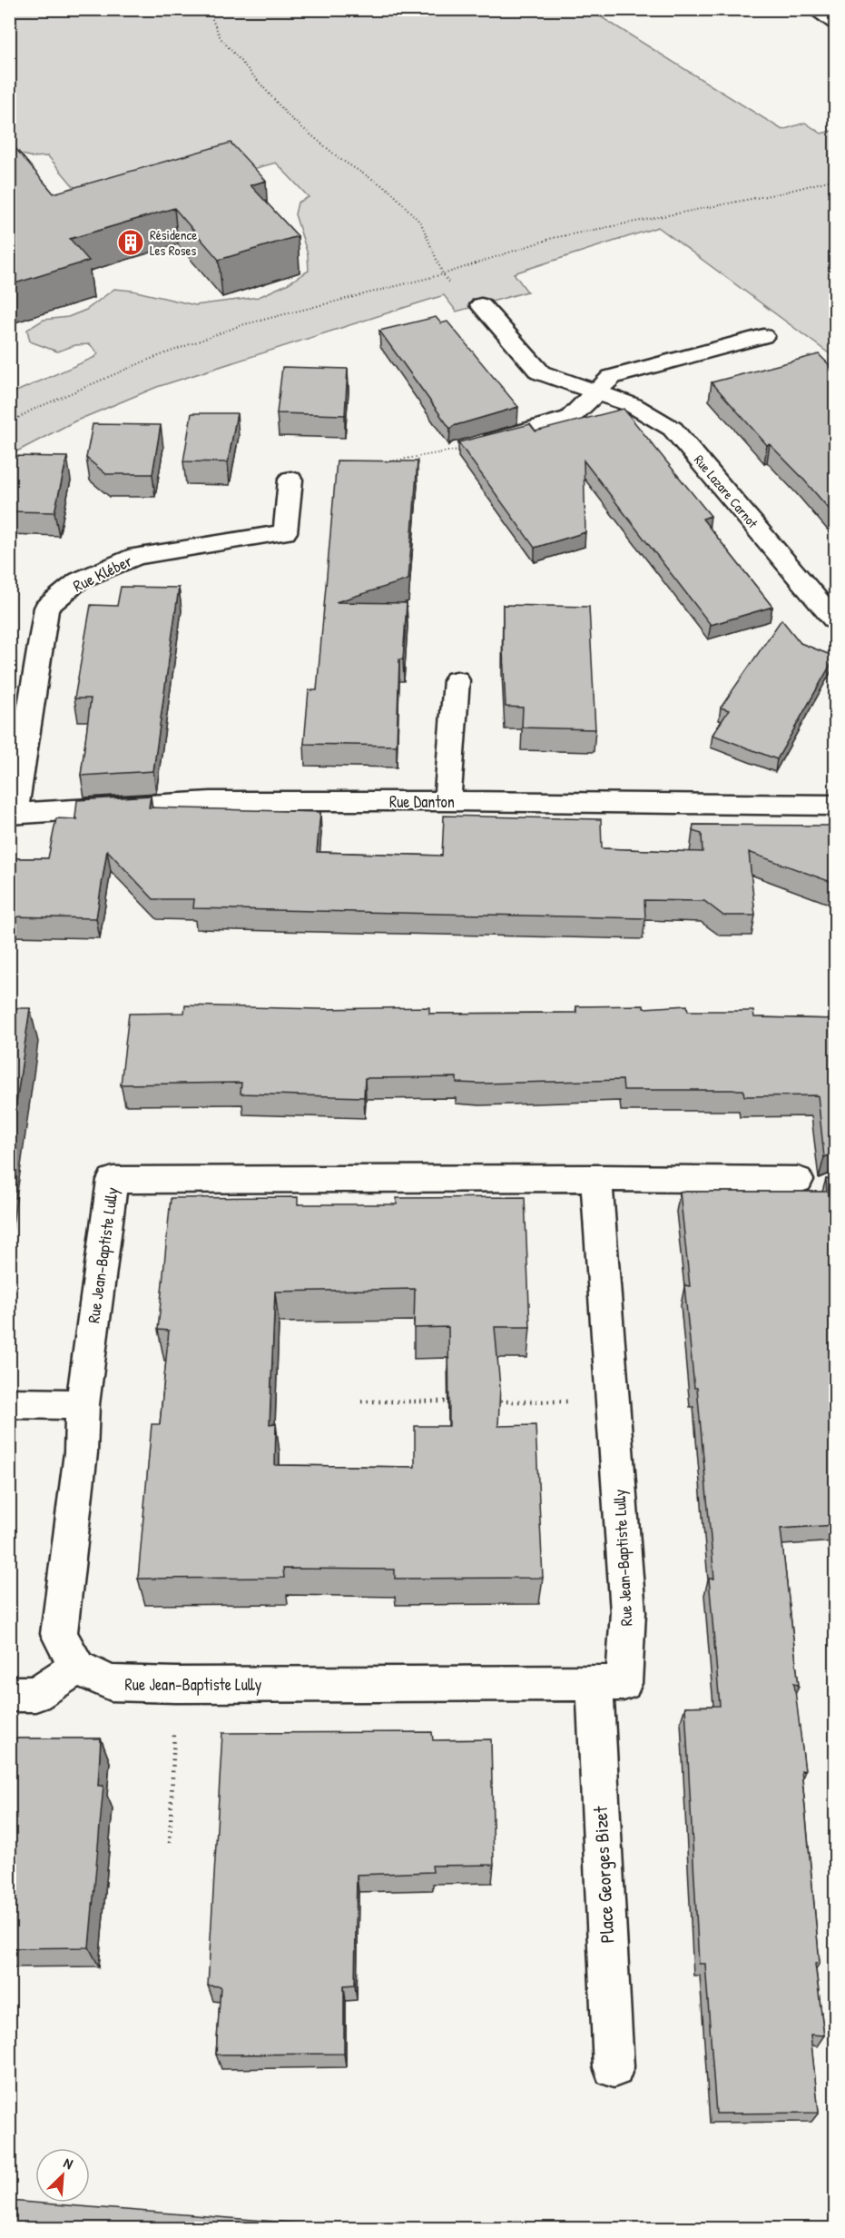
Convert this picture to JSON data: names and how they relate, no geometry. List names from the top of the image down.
{
  "streets": {
    "street": [
      "Rue Lazare Carnot",
      "Rue Kléber",
      "Rue Danton",
      "Rue Jean-Baptiste Lully",
      "Place Georges Bizet"
    ]
  },
  "crossings": [
    ["Rue Kléber", "Rue Danton"],
    ["Rue Jean-Baptiste Lully", "Place Georges Bizet"]
  ],
  "places": {
    "building": ["Résidence Les Roses"]
  },
  "north": "top right"
}
